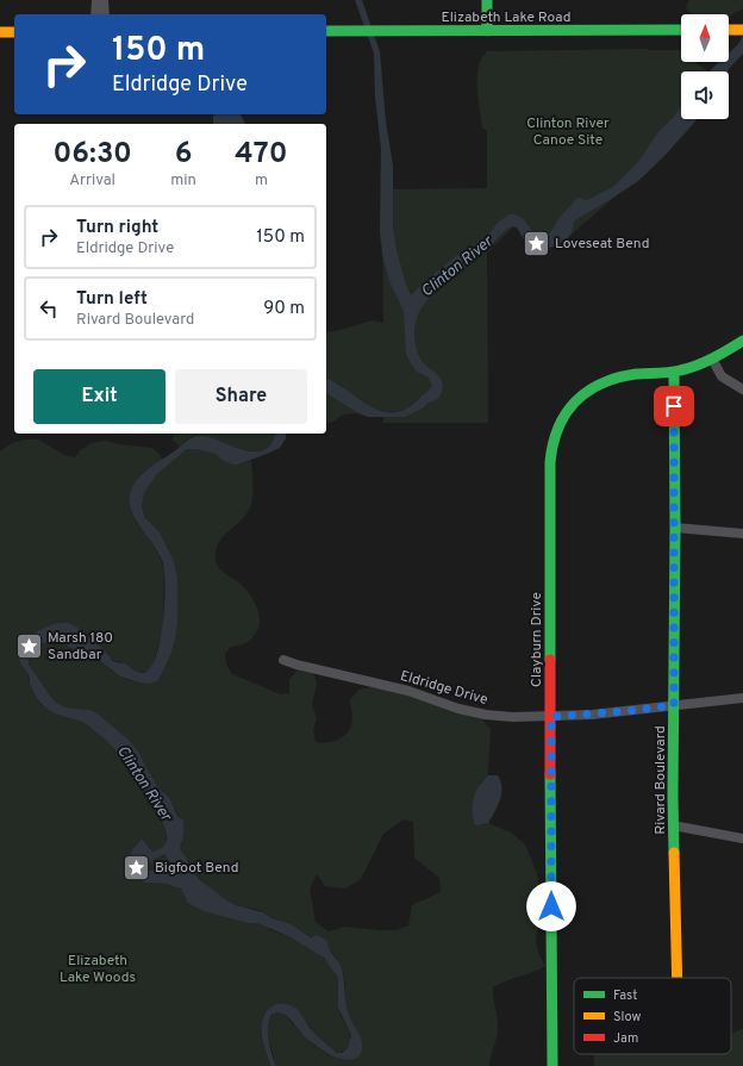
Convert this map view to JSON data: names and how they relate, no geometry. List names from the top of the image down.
{
  "streets": {
    "street": [
      "Elizabeth Lake Road",
      "Clayburn Drive",
      "Eldridge Drive",
      "Rivard Boulevard"
    ]
  },
  "crossings": [
    ["Clayburn Drive", "Eldridge Drive"],
    ["Clayburn Drive", "Rivard Boulevard"],
    ["Eldridge Drive", "Rivard Boulevard"]
  ],
  "water": ["Clinton River"],
  "parks": ["Clinton River Canoe Site", "Elizabeth Lake Woods"],
  "places": {
    "place": ["Loveseat Bend", "Marsh 180 Sandbar", "Bigfoot Bend"]
  },
  "legend": ["Fast", "Slow", "Jam"],
  "north": "top",
  "page": {
    "turn": ["150 m", "Eldridge Drive"],
    "eta": [
      "06:30",
      "Arrival",
      "6",
      "min",
      "470",
      "m"
    ],
    "list": [
      {
        "name": "Turn right",
        "note": "Eldridge Drive",
        "value": "150 m"
      },
      {
        "name": "Turn left",
        "note": "Rivard Boulevard",
        "value": "90 m"
      }
    ],
    "buttons": ["Exit", "Share"]
  }
}
